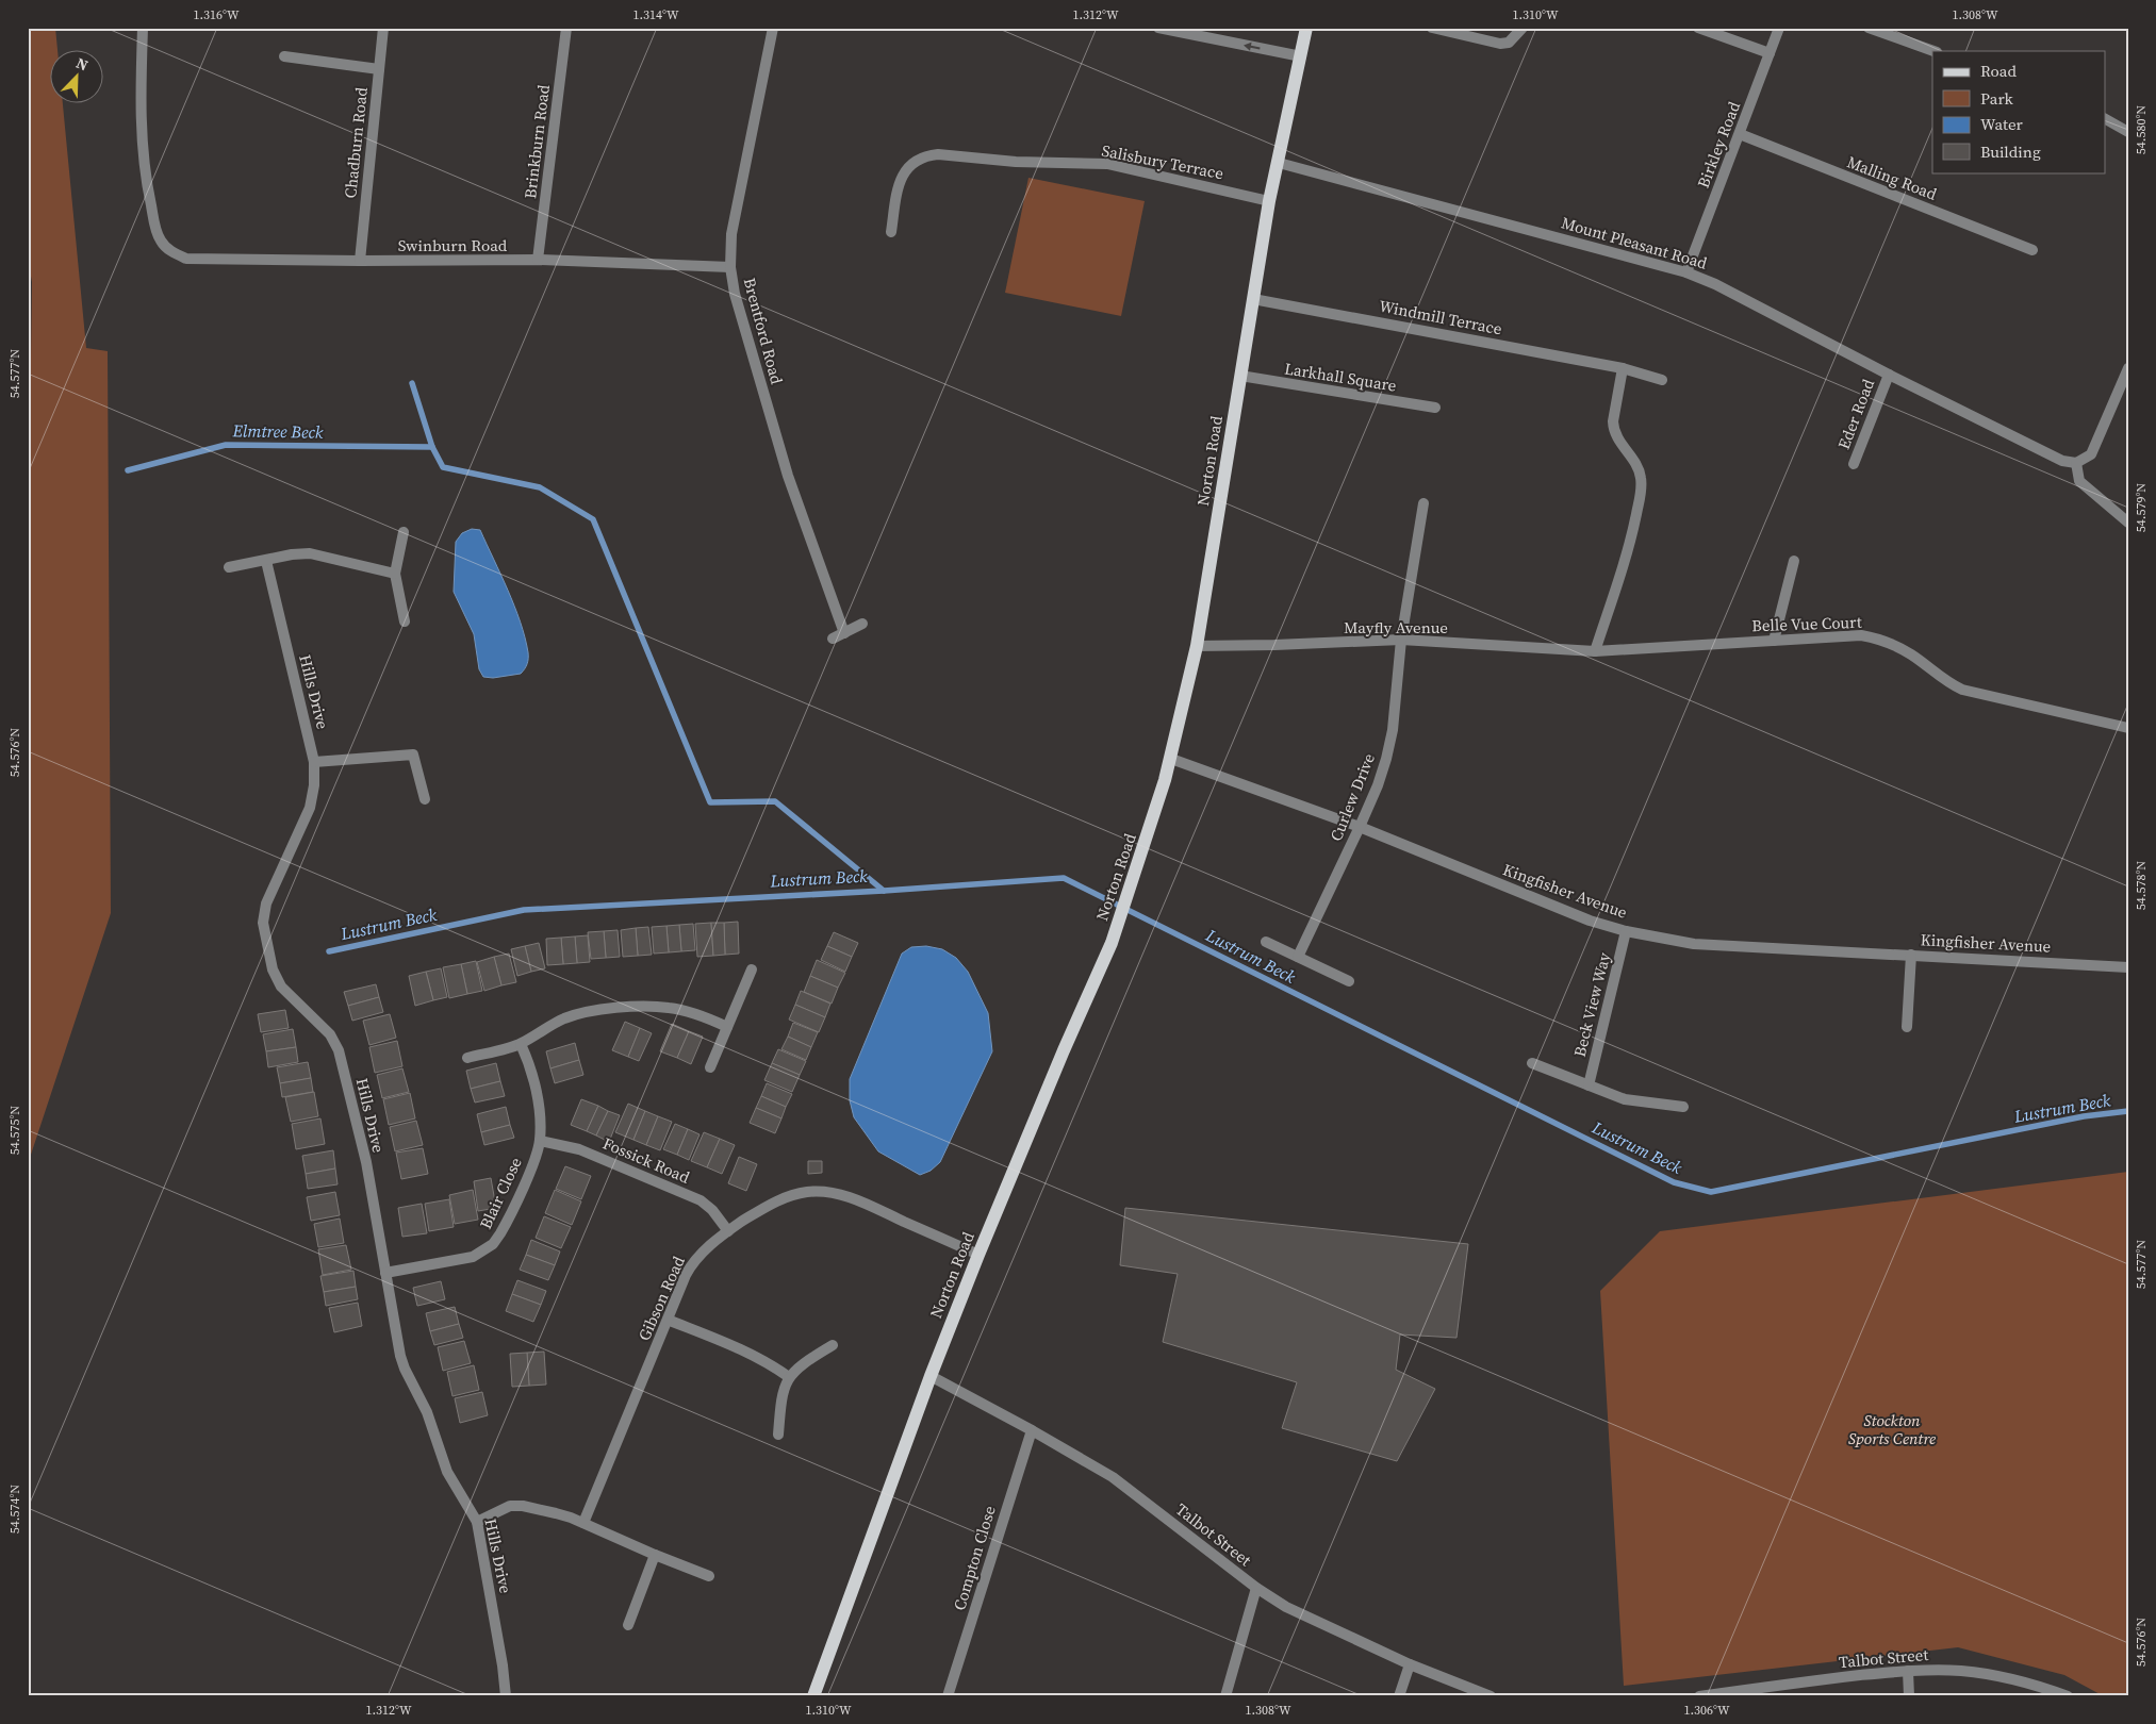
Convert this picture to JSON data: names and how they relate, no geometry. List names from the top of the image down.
{
  "streets": {
    "main road": ["Norton Road"],
    "street": [
      "Brinkburn Road",
      "Chadburn Road",
      "Birkley Road",
      "Salisbury Terrace",
      "Malling Road",
      "Mount Pleasant Road",
      "Swinburn Road",
      "Windmill Terrace",
      "Brentford Road",
      "Larkhall Square",
      "Eder Road",
      "Belle Vue Court",
      "Mayfly Avenue",
      "Hills Drive",
      "Curlew Drive",
      "Kingfisher Avenue",
      "Beck View Way",
      "Fossick Road",
      "Blair Close",
      "Gibson Road",
      "Talbot Street",
      "Compton Close"
    ]
  },
  "crossings": [
    ["Brinkburn Road", "Swinburn Road"],
    ["Chadburn Road", "Swinburn Road"],
    ["Birkley Road", "Malling Road"],
    ["Birkley Road", "Mount Pleasant Road"],
    ["Salisbury Terrace", "Norton Road"],
    ["Mount Pleasant Road", "Eder Road"],
    ["Mount Pleasant Road", "Norton Road"],
    ["Swinburn Road", "Brentford Road"],
    ["Windmill Terrace", "Norton Road"],
    ["Larkhall Square", "Norton Road"],
    ["Norton Road", "Mayfly Avenue"],
    ["Norton Road", "Kingfisher Avenue"],
    ["Norton Road", "Gibson Road"],
    ["Norton Road", "Talbot Street"],
    ["Belle Vue Court", "Mayfly Avenue"],
    ["Mayfly Avenue", "Curlew Drive"],
    ["Hills Drive", "Blair Close"],
    ["Curlew Drive", "Kingfisher Avenue"],
    ["Kingfisher Avenue", "Beck View Way"],
    ["Fossick Road", "Blair Close"],
    ["Fossick Road", "Gibson Road"],
    ["Talbot Street", "Compton Close"]
  ],
  "water": ["Elmtree Beck", "Lustrum Beck"],
  "parks": ["Stockton Sports Centre"],
  "legend": [
    "Road",
    "Park",
    "Water",
    "Building"
  ],
  "north": "top right",
  "coordinates": [
    "1.316°W",
    "1.314°W",
    "1.312°W",
    "1.310°W",
    "1.308°W",
    "54.580°N",
    "54.577°N",
    "54.579°N",
    "54.576°N",
    "54.578°N",
    "54.575°N",
    "54.574°N",
    "1.306°W"
  ]
}
